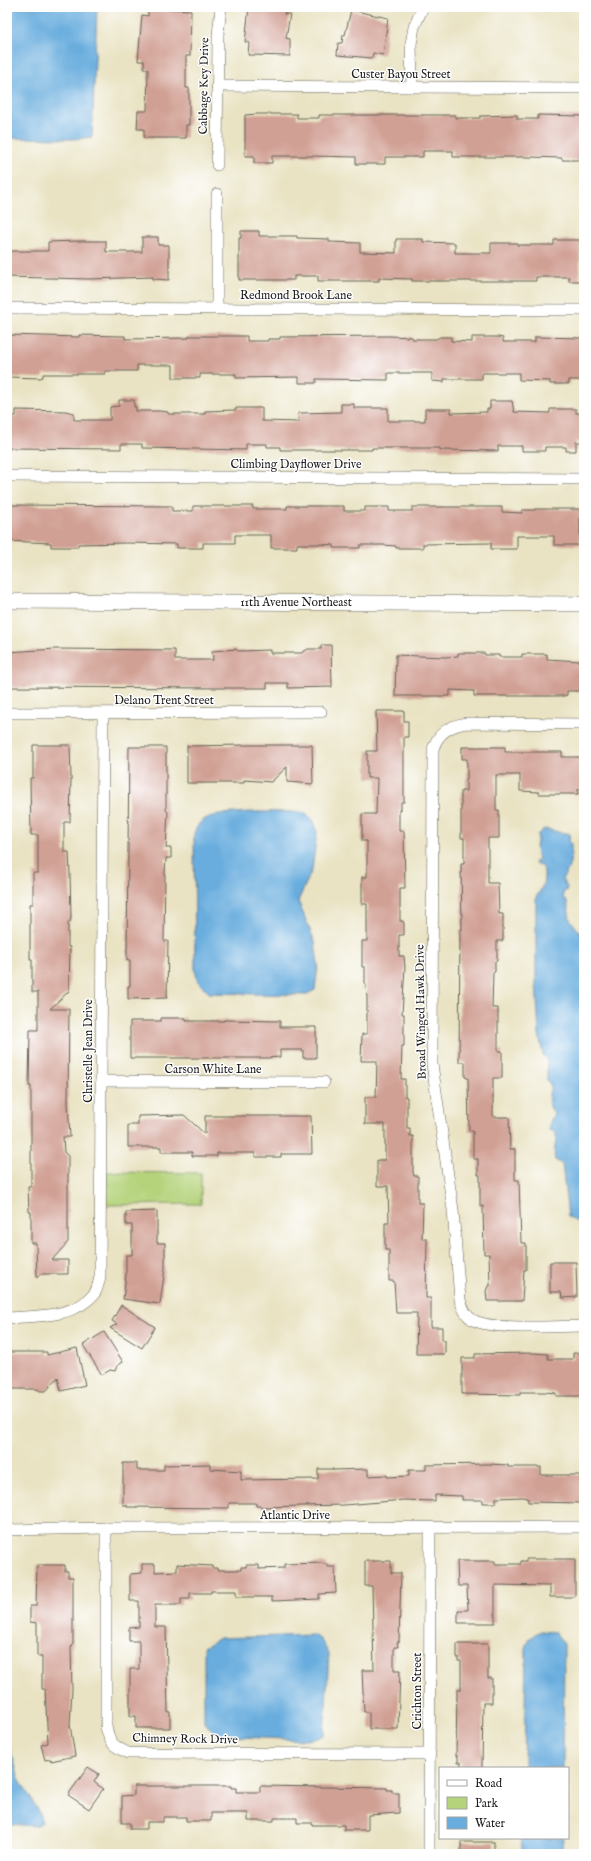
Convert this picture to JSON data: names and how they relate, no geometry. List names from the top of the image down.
{
  "streets": {
    "street": [
      "Custer Bayou Street",
      "Cabbage Key Drive",
      "Redmond Brook Lane",
      "Climbing Dayflower Drive",
      "11th Avenue Northeast",
      "Delano Trent Street",
      "Broad Winged Hawk Drive",
      "Christelle Jean Drive",
      "Carson White Lane",
      "Atlantic Drive",
      "Crichton Street",
      "Chimney Rock Drive"
    ]
  },
  "crossings": [
    ["Custer Bayou Street", "Cabbage Key Drive"],
    ["Delano Trent Street", "Christelle Jean Drive"],
    ["Christelle Jean Drive", "Carson White Lane"],
    ["Atlantic Drive", "Crichton Street"],
    ["Atlantic Drive", "Chimney Rock Drive"],
    ["Crichton Street", "Chimney Rock Drive"]
  ],
  "legend": ["Road", "Park", "Water"]
}
